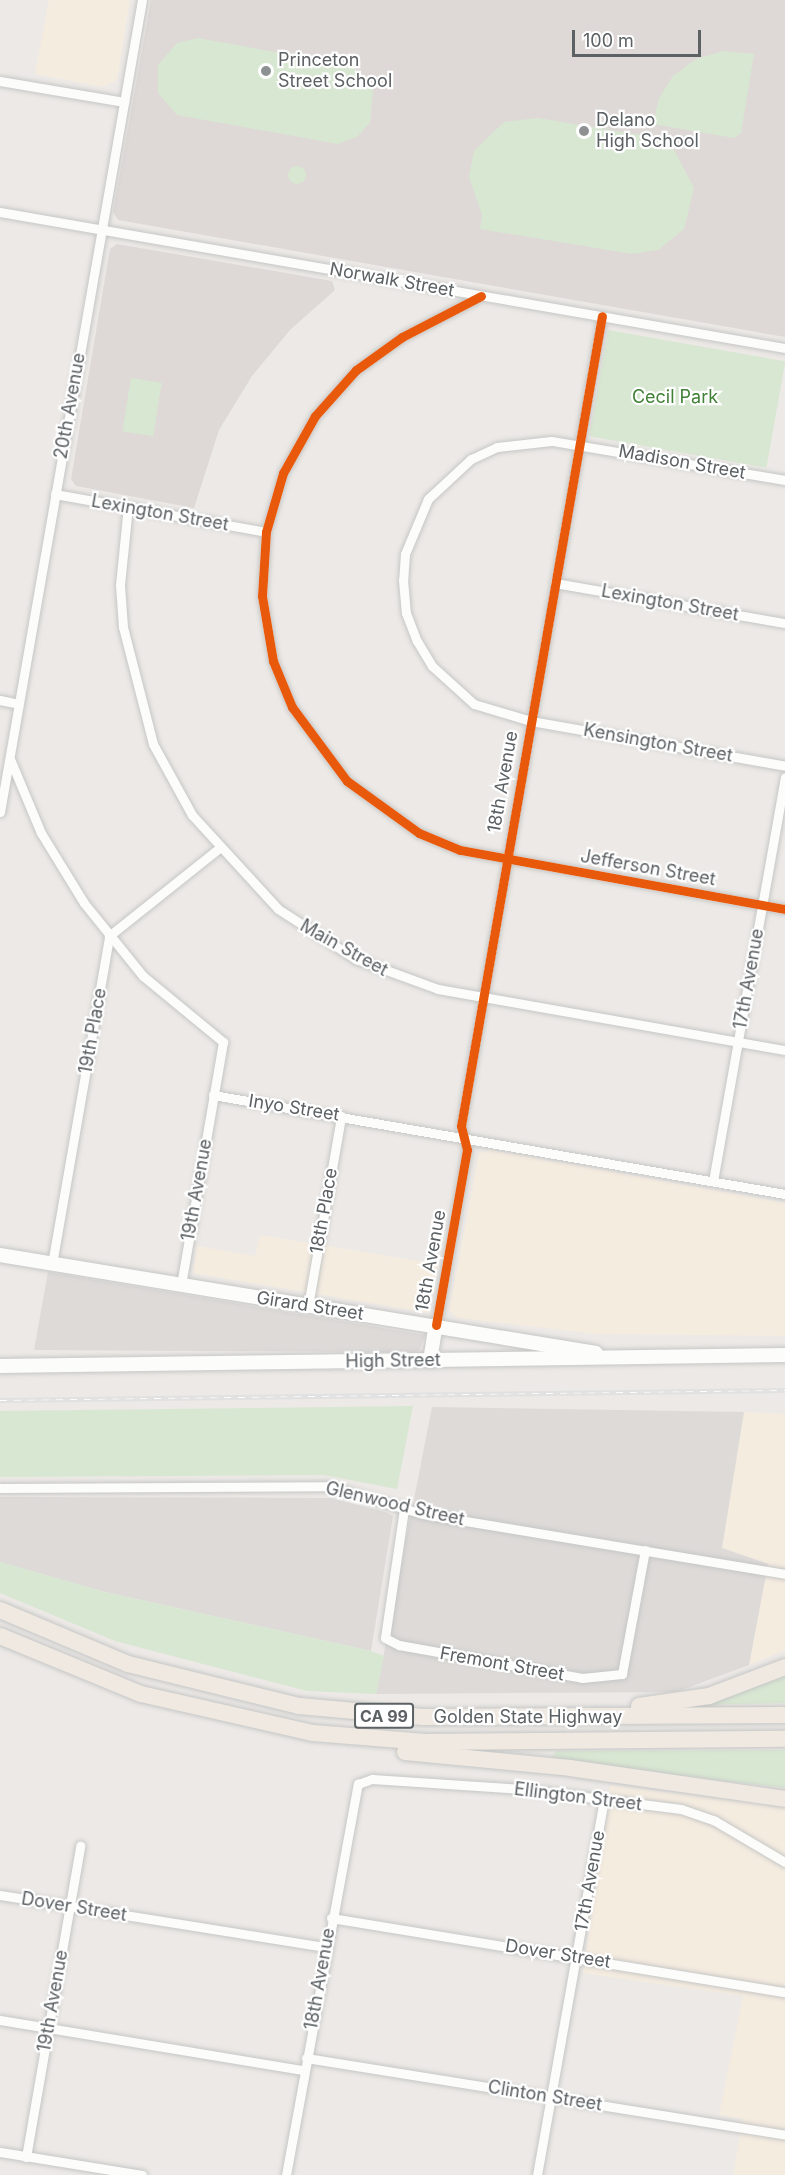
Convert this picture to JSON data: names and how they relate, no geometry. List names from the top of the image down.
{
  "streets": {
    "highway": ["CA 99", "Golden State Highway"],
    "main road": ["18th Avenue", "Girard Street", "High Street"],
    "street": [
      "Norwalk Street",
      "20th Avenue",
      "Madison Street",
      "Lexington Street",
      "Kensington Street",
      "Jefferson Street",
      "Main Street",
      "17th Avenue",
      "19th Place",
      "Inyo Street",
      "19th Avenue",
      "18th Place",
      "Glenwood Street",
      "Fremont Street",
      "Ellington Street",
      "Dover Street",
      "Clinton Street"
    ]
  },
  "crossings": [
    ["Norwalk Street", "20th Avenue"],
    ["Norwalk Street", "18th Avenue"],
    ["Norwalk Street", "Jefferson Street"],
    ["20th Avenue", "Lexington Street"],
    ["Madison Street", "Kensington Street"],
    ["Madison Street", "18th Avenue"],
    ["Lexington Street", "18th Avenue"],
    ["Lexington Street", "Jefferson Street"],
    ["Lexington Street", "Main Street"],
    ["Kensington Street", "18th Avenue"],
    ["18th Avenue", "Jefferson Street"],
    ["18th Avenue", "Main Street"],
    ["18th Avenue", "Inyo Street"],
    ["18th Avenue", "Girard Street"],
    ["18th Avenue", "High Street"],
    ["18th Avenue", "Ellington Street"],
    ["18th Avenue", "Dover Street"],
    ["18th Avenue", "Clinton Street"],
    ["Jefferson Street", "17th Avenue"],
    ["Main Street", "17th Avenue"],
    ["17th Avenue", "Inyo Street"],
    ["17th Avenue", "Ellington Street"],
    ["17th Avenue", "Dover Street"],
    ["17th Avenue", "Clinton Street"],
    ["19th Place", "Girard Street"],
    ["Inyo Street", "19th Avenue"],
    ["Inyo Street", "18th Place"],
    ["19th Avenue", "Girard Street"],
    ["19th Avenue", "Dover Street"],
    ["18th Place", "Girard Street"],
    ["Girard Street", "High Street"],
    ["Glenwood Street", "Fremont Street"]
  ],
  "parks": ["Cecil Park"],
  "places": ["Princeton Street School", "Delano High School"],
  "scale_bar": "100 m"
}
